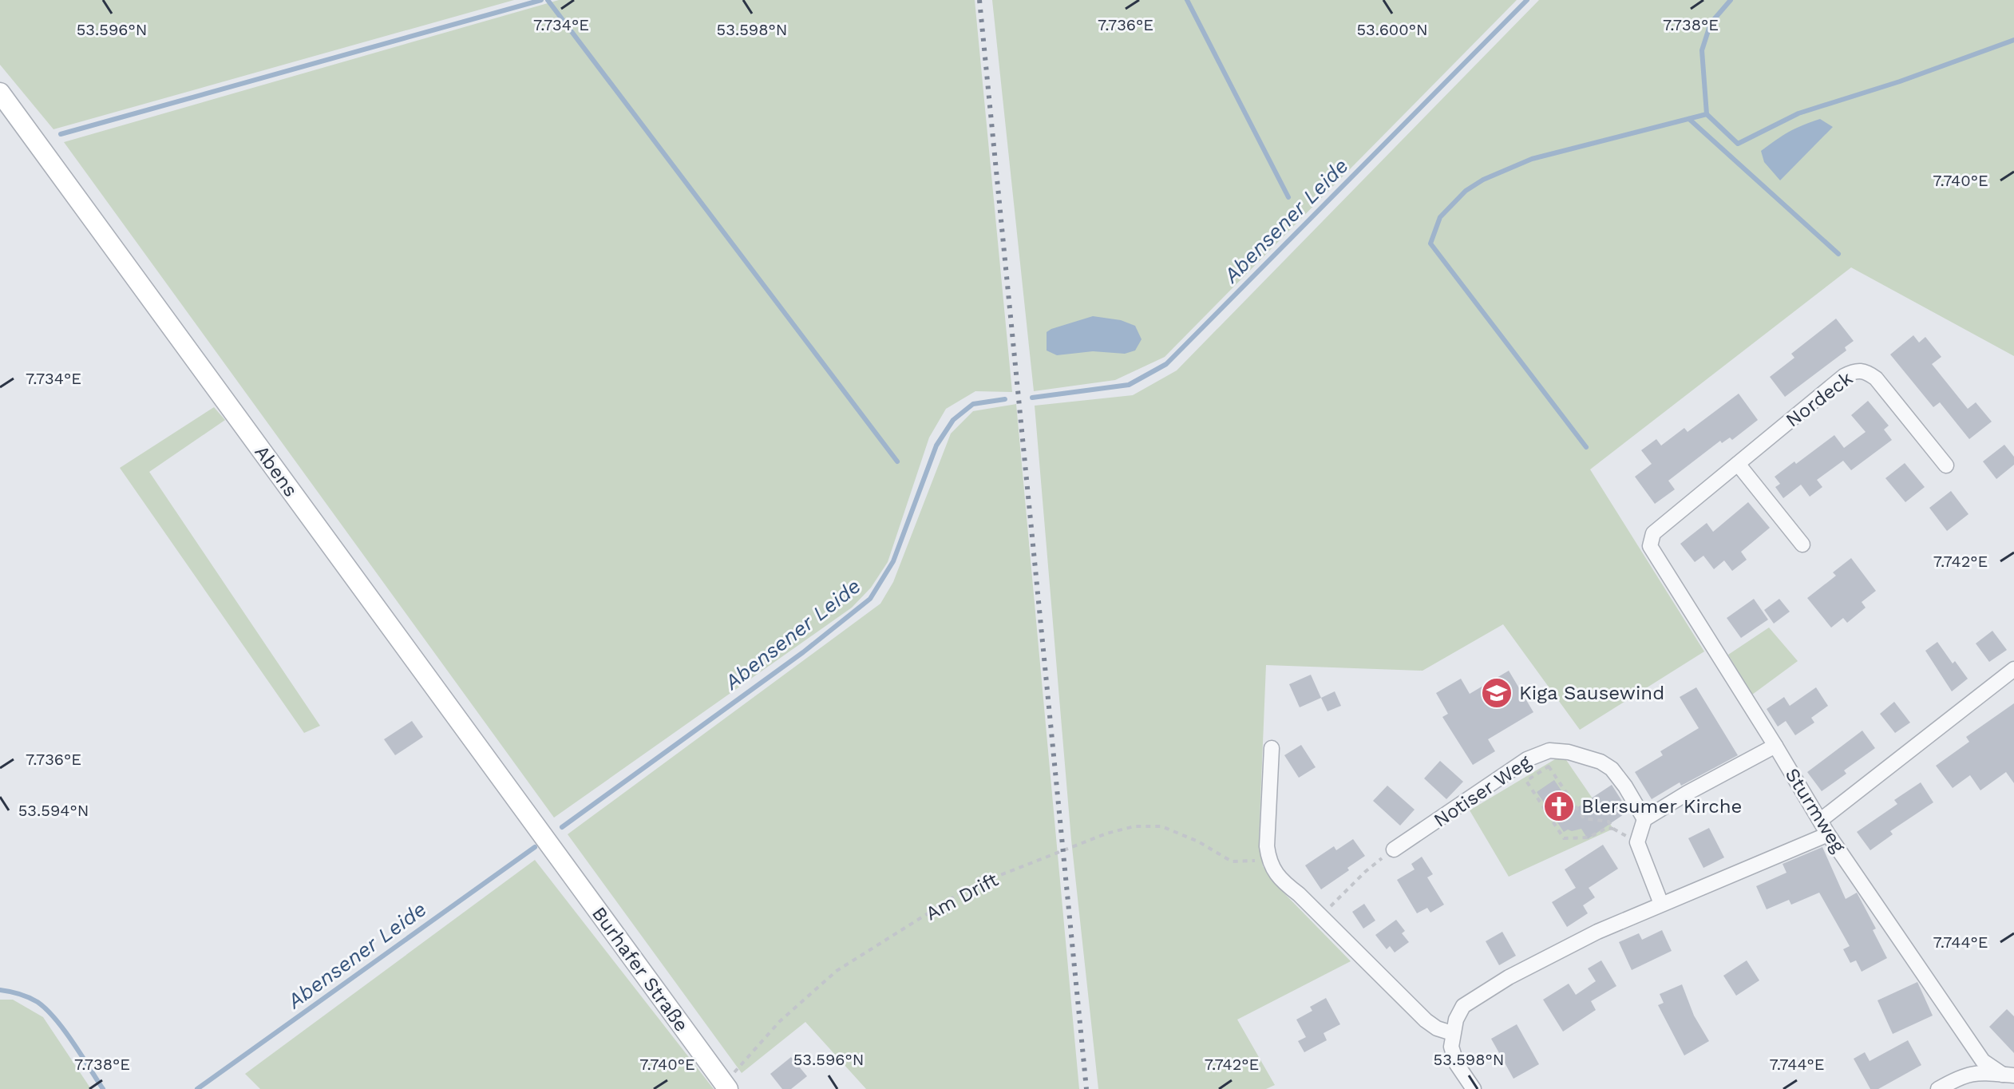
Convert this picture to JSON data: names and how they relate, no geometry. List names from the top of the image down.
{
  "streets": {
    "main road": ["Abens", "Burhafer Straße"],
    "street": ["Nordeck", "Notiser Weg", "Sturmweg"],
    "path": ["Am Drift"]
  },
  "crossings": [
    ["Nordeck", "Sturmweg"],
    ["Abens", "Burhafer Straße"],
    ["Am Drift", "Burhafer Straße"]
  ],
  "water": ["Abensener Leide"],
  "places": {
    "school or university": ["Kiga Sausewind"],
    "church": ["Blersumer Kirche"]
  },
  "coordinates": [
    "7.734°E",
    "7.736°E",
    "7.738°E",
    "53.596°N",
    "53.598°N",
    "53.600°N",
    "7.740°E",
    "7.742°E",
    "53.594°N",
    "7.744°E"
  ]
}
